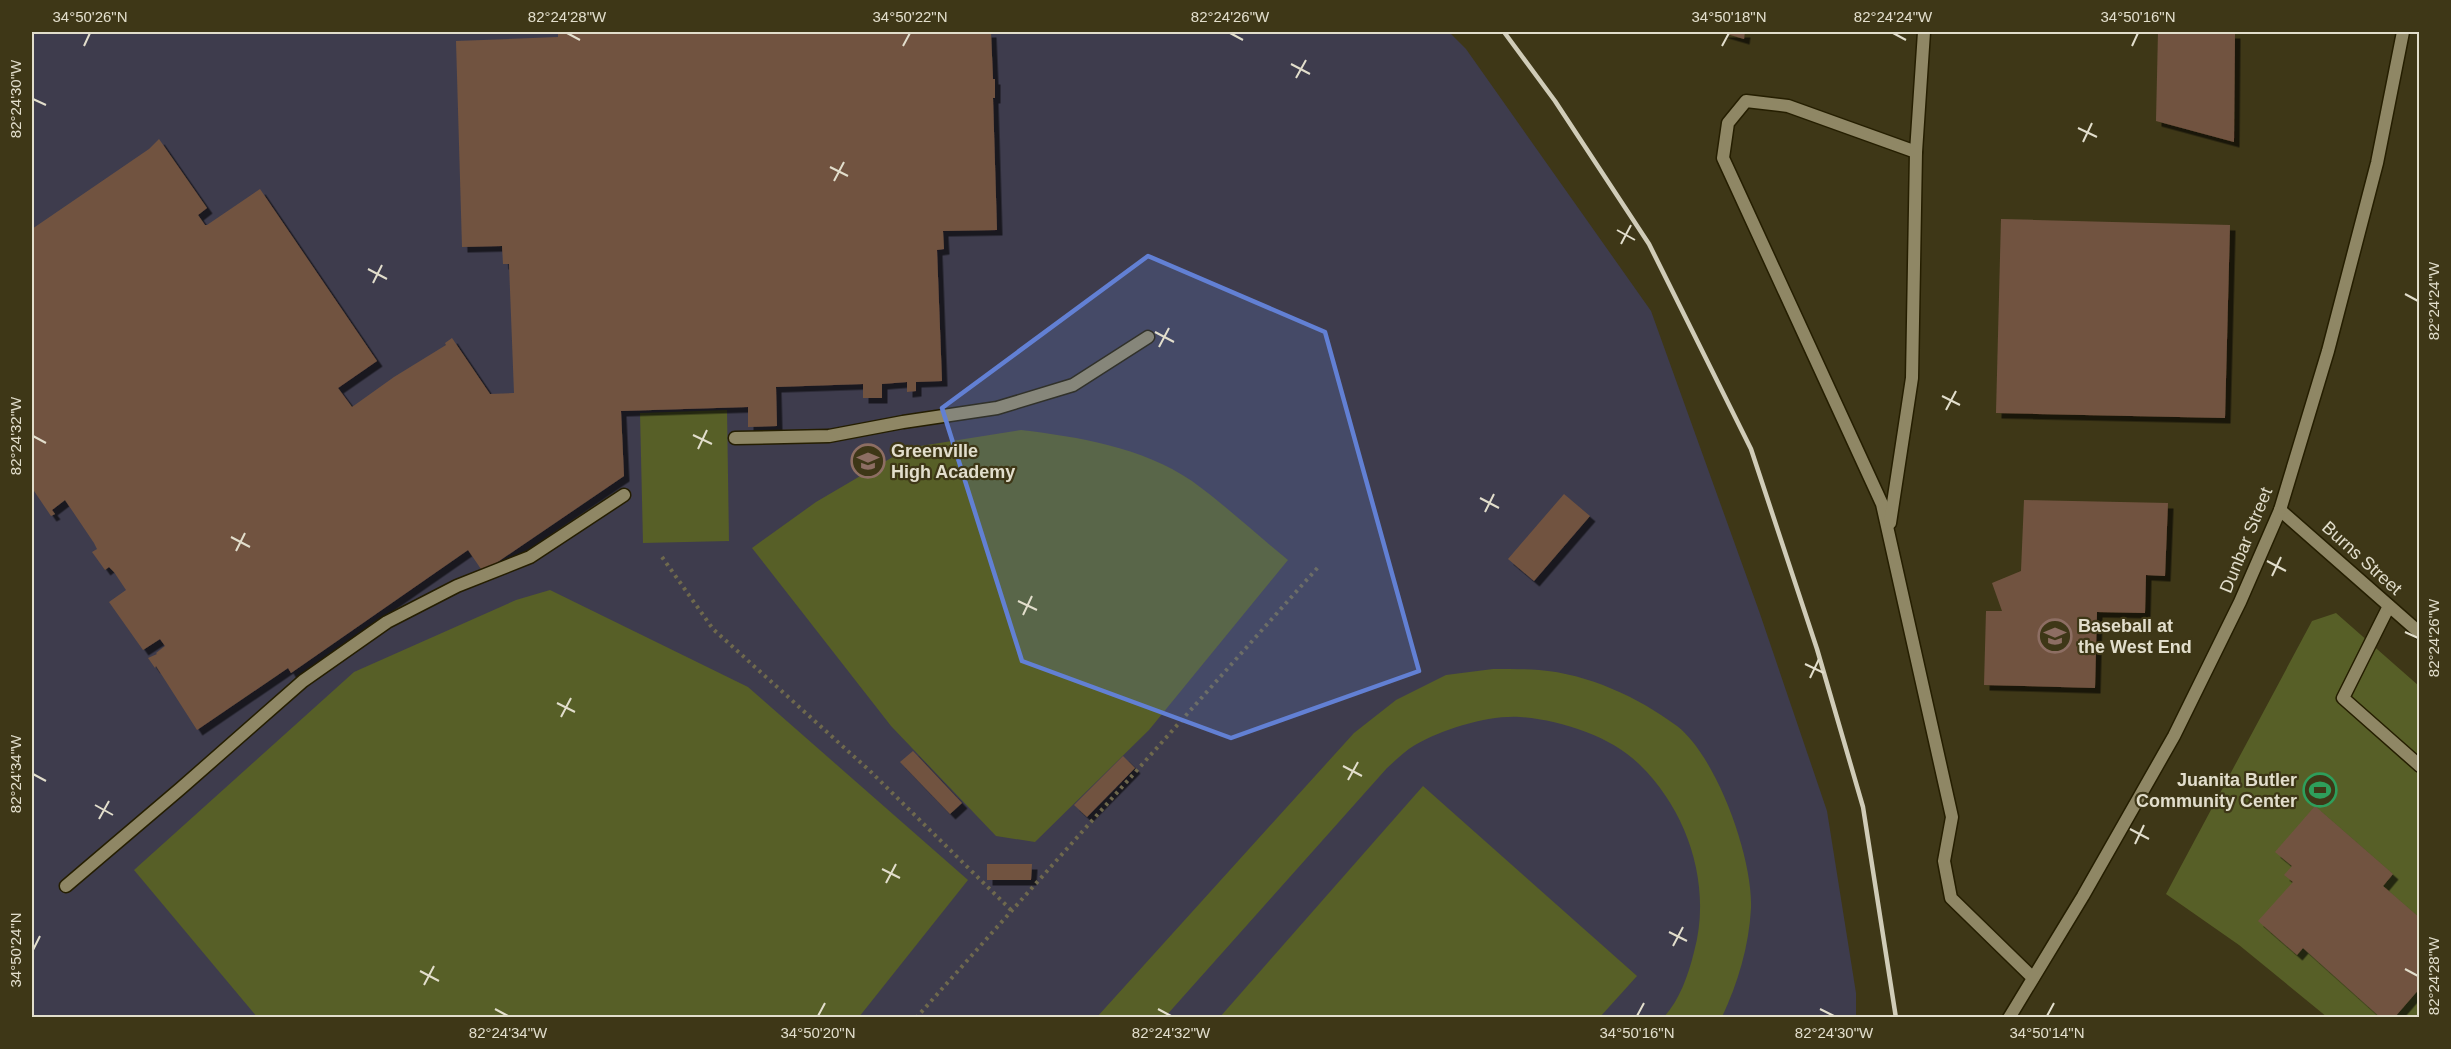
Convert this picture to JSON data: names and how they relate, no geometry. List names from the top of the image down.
{
  "streets": {
    "street": ["Dunbar Street", "Burns Street"]
  },
  "crossings": [
    ["Dunbar Street", "Burns Street"]
  ],
  "places": {
    "school or university": ["Greenville High Academy", "Baseball at the West End"],
    "sports": ["Juanita Butler Community Center"]
  },
  "coordinates": [
    "34°50'26\"N",
    "82°24'28\"W",
    "34°50'22\"N",
    "82°24'26\"W",
    "34°50'18\"N",
    "82°24'24\"W",
    "34°50'16\"N",
    "82°24'30\"W",
    "82°24'32\"W",
    "82°24'34\"W",
    "34°50'24\"N",
    "34°50'20\"N",
    "34°50'14\"N"
  ]
}
